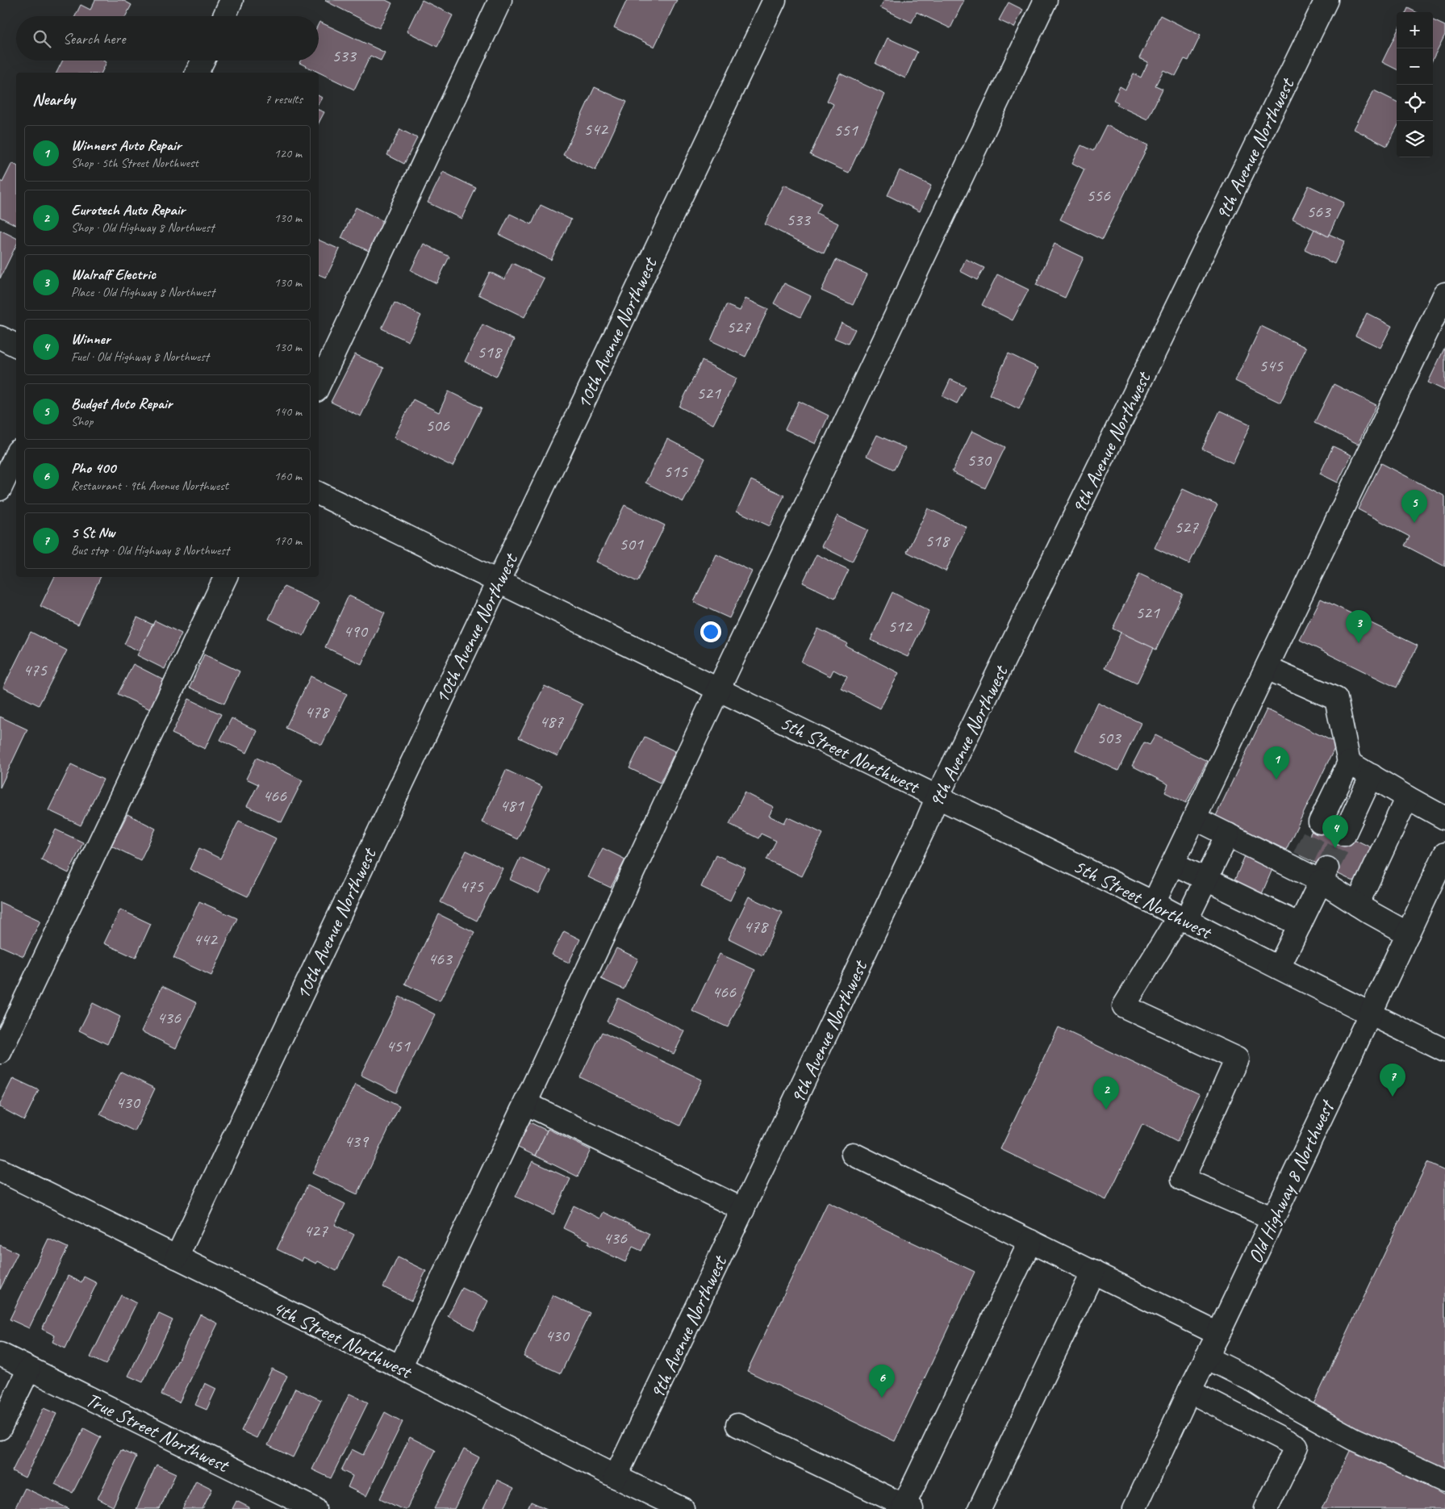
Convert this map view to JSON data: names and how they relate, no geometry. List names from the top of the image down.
{
  "streets": {
    "street": [
      "9th Avenue Northwest",
      "10th Avenue Northwest",
      "5th Street Northwest",
      "Old Highway 8 Northwest",
      "4th Street Northwest",
      "True Street Northwest"
    ]
  },
  "crossings": [
    ["9th Avenue Northwest", "5th Street Northwest"],
    ["9th Avenue Northwest", "4th Street Northwest"],
    ["10th Avenue Northwest", "5th Street Northwest"],
    ["10th Avenue Northwest", "4th Street Northwest"],
    ["5th Street Northwest", "Old Highway 8 Northwest"]
  ],
  "house_numbers": [
    "533",
    "542",
    "551",
    "556",
    "563",
    "533",
    "527",
    "518",
    "545",
    "521",
    "506",
    "530",
    "515",
    "527",
    "518",
    "501",
    "521",
    "512",
    "490",
    "475",
    "478",
    "487",
    "503",
    "466",
    "481",
    "475",
    "478",
    "442",
    "463",
    "466",
    "436",
    "451",
    "430",
    "439",
    "427",
    "436",
    "430"
  ],
  "page": {
    "map_buttons": ["+", "−"],
    "search": "Search here",
    "heading": ["Nearby", "7 results"],
    "list": [
      {
        "mark": "1",
        "name": "Winners Auto Repair",
        "note": "Shop · 5th Street Northwest",
        "value": "120 m"
      },
      {
        "mark": "2",
        "name": "Eurotech Auto Repair",
        "note": "Shop · Old Highway 8 Northwest",
        "value": "130 m"
      },
      {
        "mark": "3",
        "name": "Walraff Electric",
        "note": "Place · Old Highway 8 Northwest",
        "value": "130 m"
      },
      {
        "mark": "4",
        "name": "Winner",
        "note": "Fuel · Old Highway 8 Northwest",
        "value": "130 m"
      },
      {
        "mark": "5",
        "name": "Budget Auto Repair",
        "note": "Shop",
        "value": "140 m"
      },
      {
        "mark": "6",
        "name": "Pho 400",
        "note": "Restaurant · 9th Avenue Northwest",
        "value": "160 m"
      },
      {
        "mark": "7",
        "name": "5 St Nw",
        "note": "Bus stop · Old Highway 8 Northwest",
        "value": "170 m"
      }
    ],
    "pins": [
      "5",
      "3",
      "1",
      "4",
      "7",
      "2",
      "6"
    ]
  }
}
